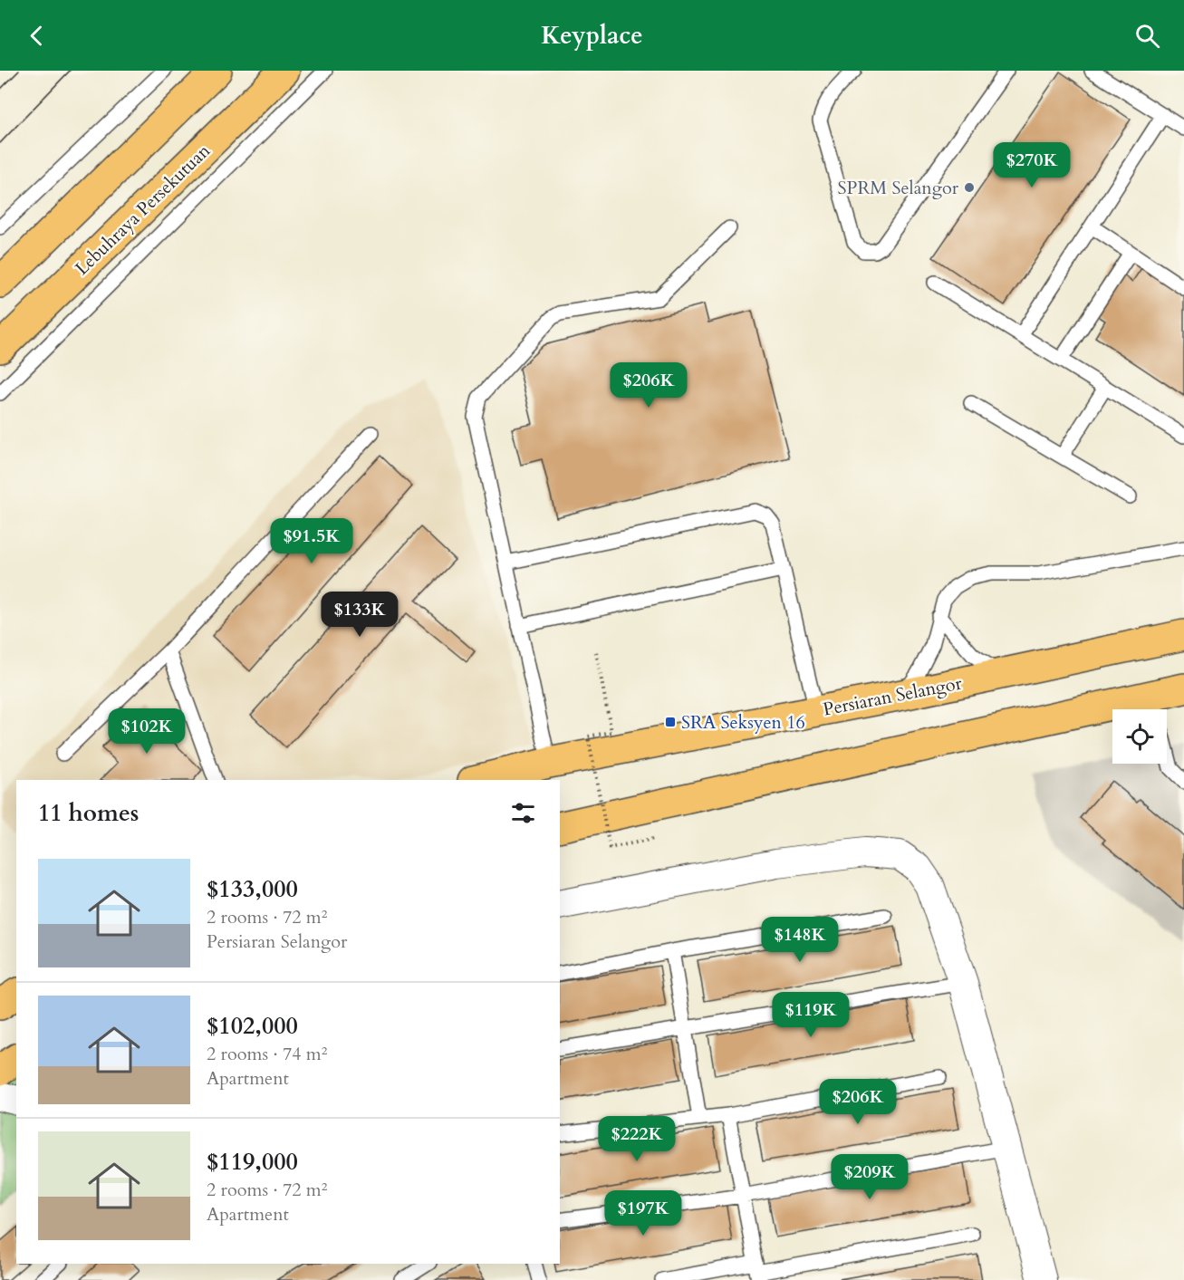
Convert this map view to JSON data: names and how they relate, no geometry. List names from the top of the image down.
{
  "streets": {
    "main road": ["Lebuhraya Persekutuan", "Persiaran Selangor"]
  },
  "places": {
    "other": ["SPRM Selangor"],
    "transit": ["SRA Seksyen 16"]
  },
  "page": {
    "header": "Keyplace",
    "price": [
      "$270K",
      "$206K",
      "$91.5K",
      "$133K",
      "$102K",
      "$148K",
      "$119K",
      "$206K",
      "$222K",
      "$209K",
      "$197K"
    ],
    "heading": "11 homes",
    "list": [
      {
        "name": "$133,000",
        "note": "2 rooms · 72 m² · Persiaran Selangor"
      },
      {
        "name": "$102,000",
        "note": "2 rooms · 74 m² · Apartment"
      },
      {
        "name": "$119,000",
        "note": "2 rooms · 72 m² · Apartment"
      }
    ]
  }
}
